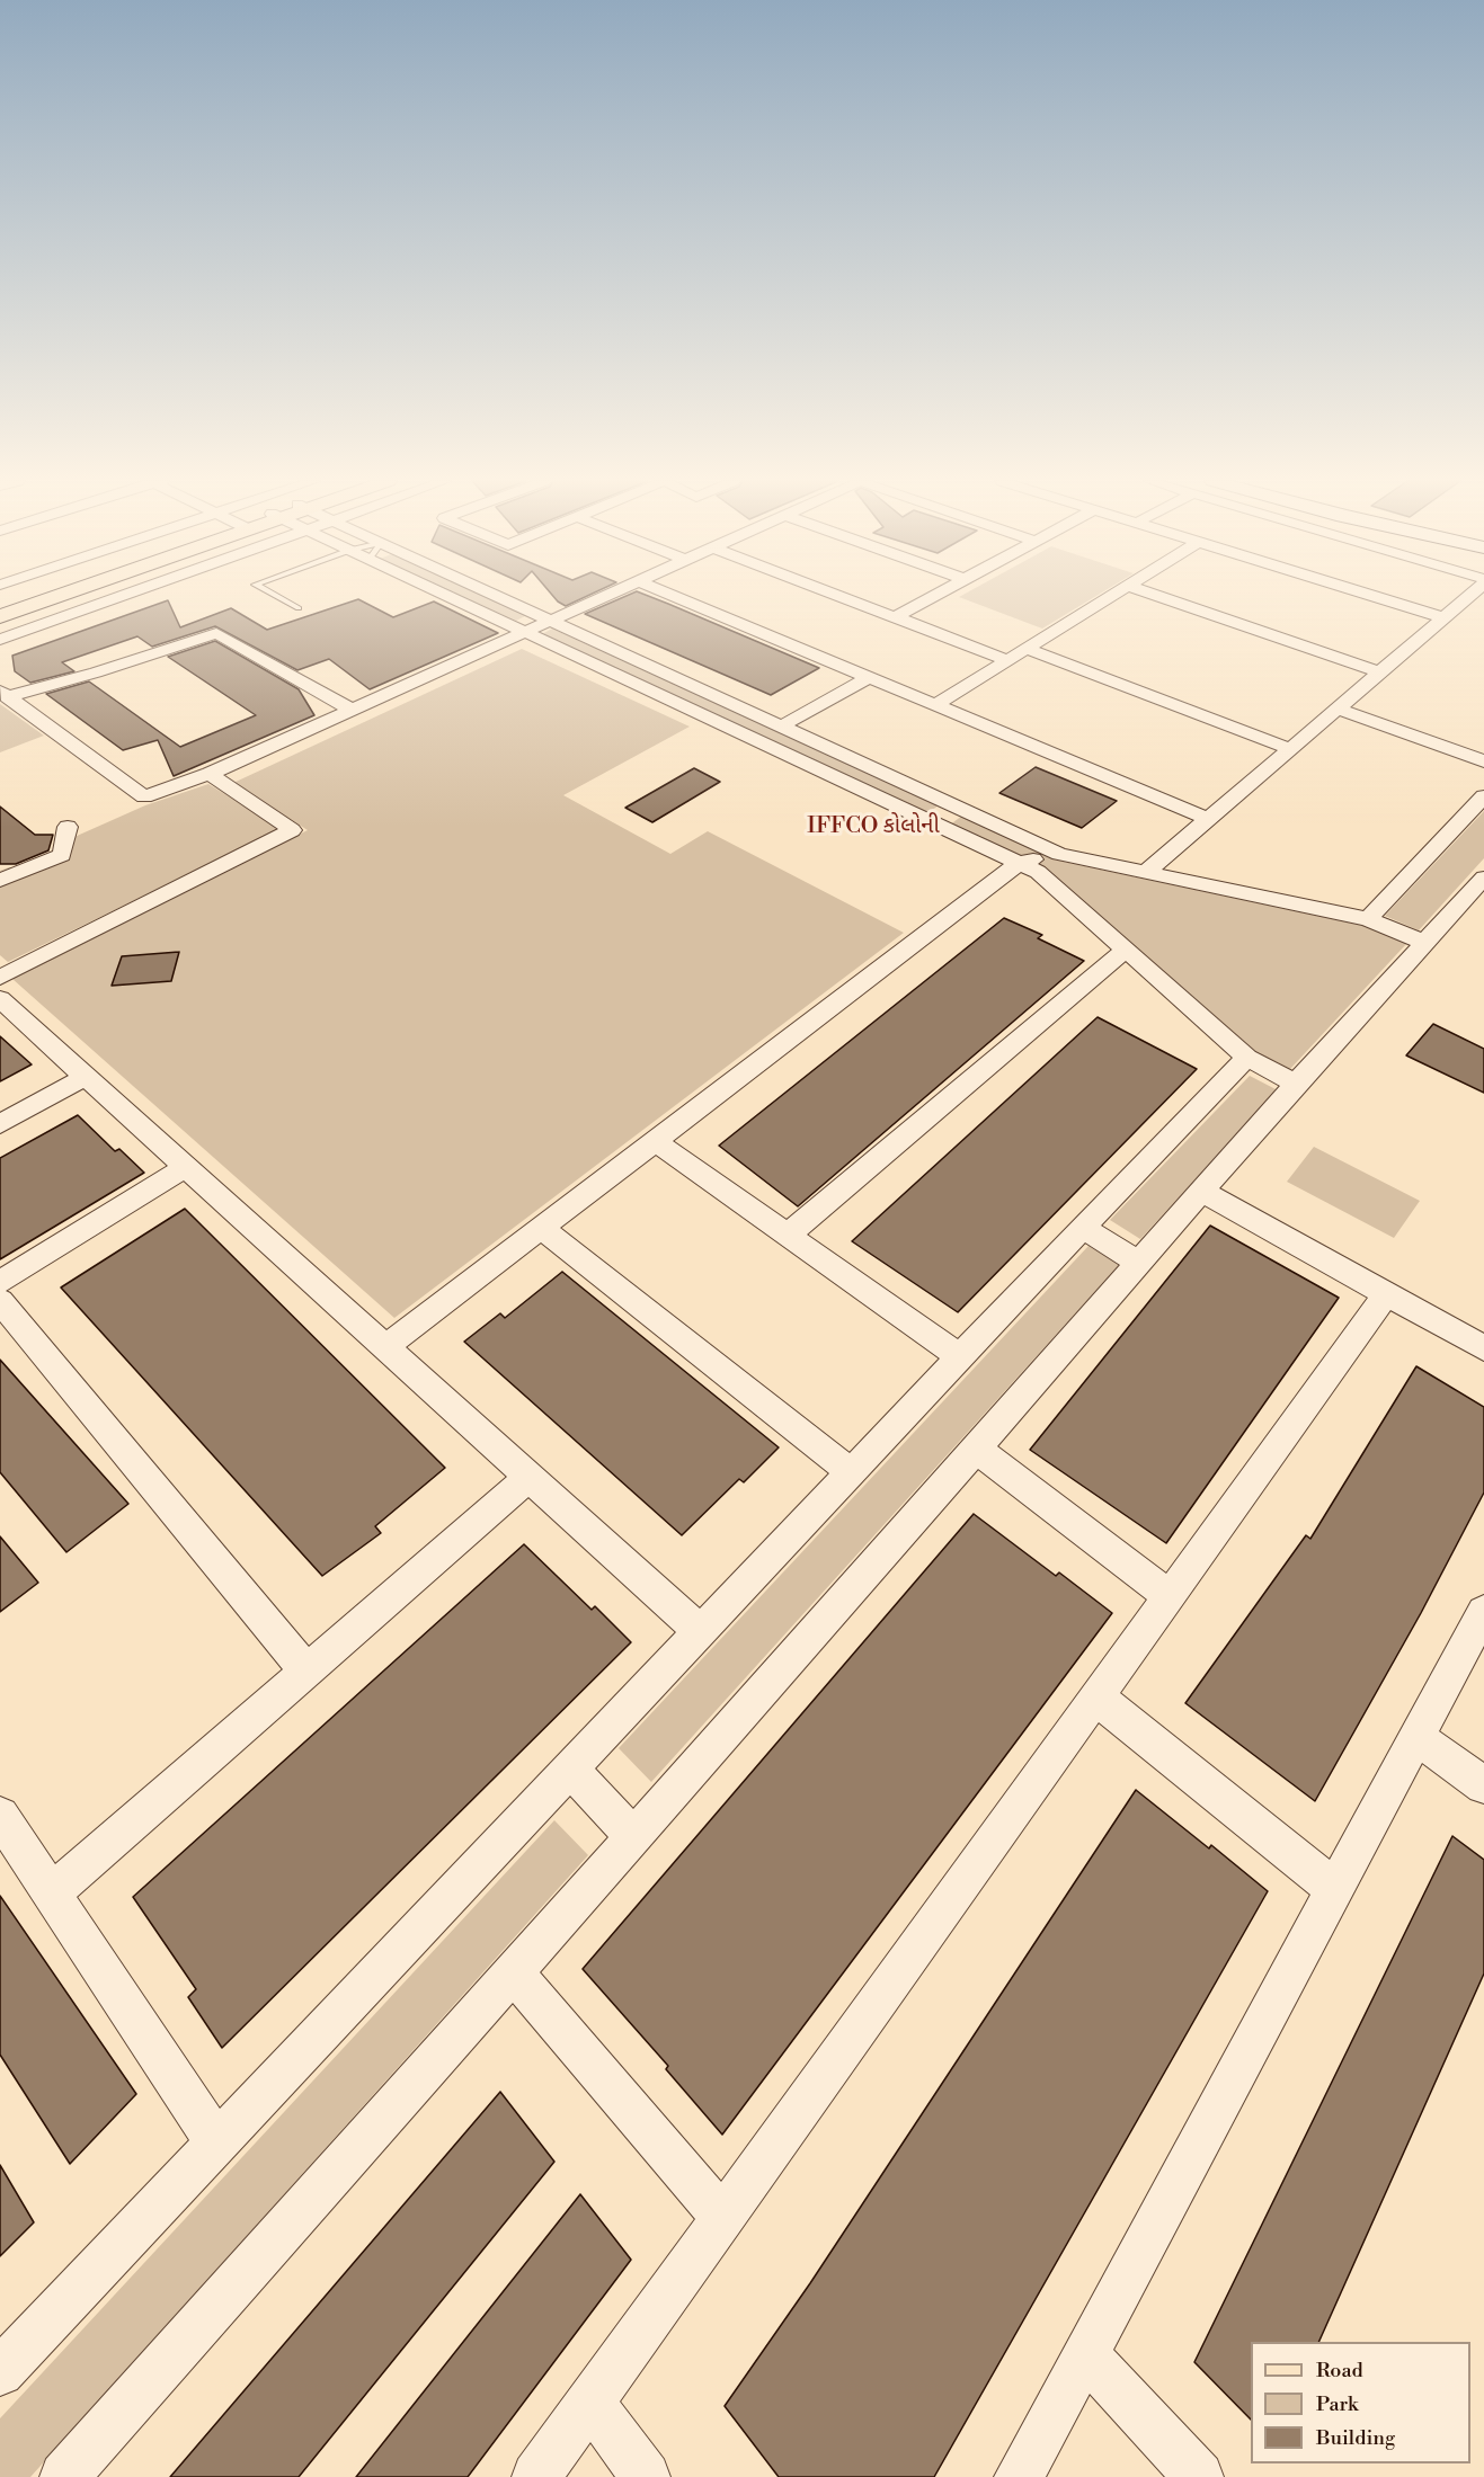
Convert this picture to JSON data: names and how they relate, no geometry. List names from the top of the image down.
{
  "districts": ["IFFCO કોલોની"],
  "legend": ["Road", "Park", "Building"]
}
